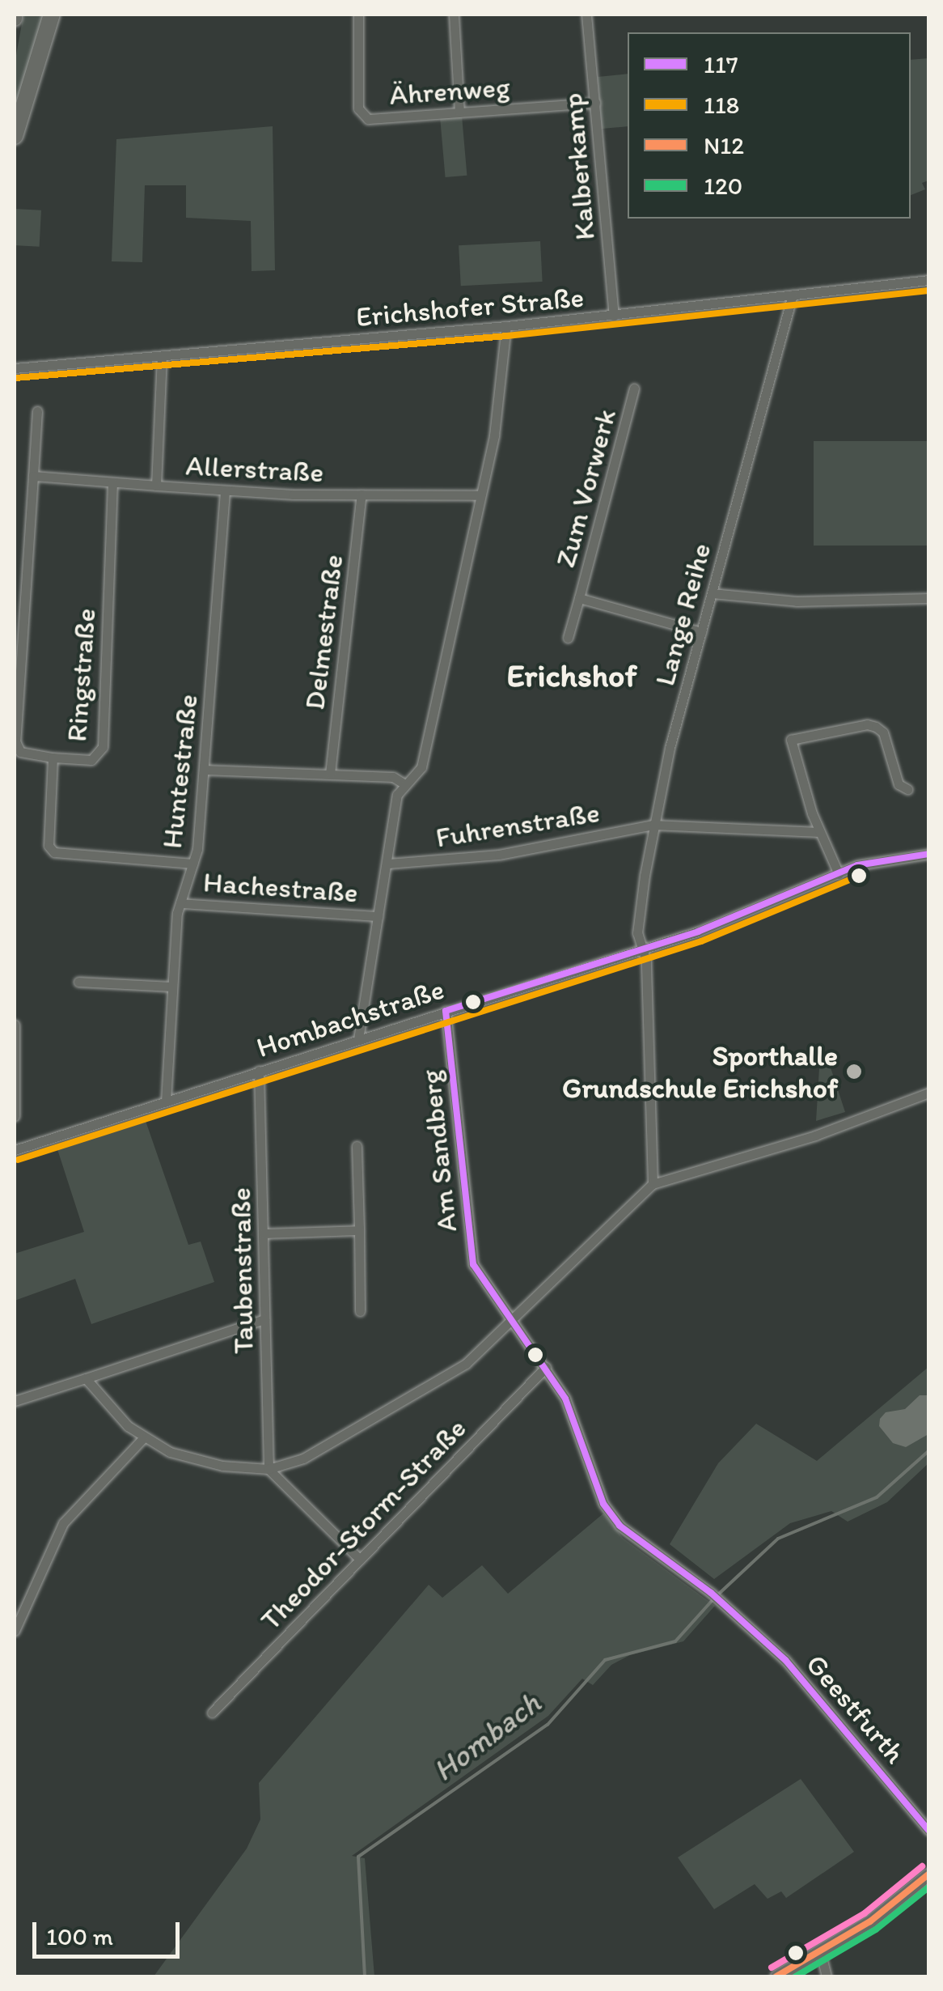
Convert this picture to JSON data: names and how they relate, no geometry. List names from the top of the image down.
{
  "streets": {
    "street": [
      "Ährenweg",
      "Kalberkamp",
      "Erichshofer Straße",
      "Allerstraße",
      "Zum Vorwerk",
      "Lange Reihe",
      "Delmestraße",
      "Ringstraße",
      "Huntestraße",
      "Fuhrenstraße",
      "Hachestraße",
      "Hombachstraße",
      "Am Sandberg",
      "Taubenstraße",
      "Theodor-Storm-Straße",
      "Geestfurth"
    ]
  },
  "crossings": [
    ["Ährenweg", "Kalberkamp"],
    ["Kalberkamp", "Erichshofer Straße"],
    ["Erichshofer Straße", "Allerstraße"],
    ["Erichshofer Straße", "Lange Reihe"],
    ["Allerstraße", "Delmestraße"],
    ["Allerstraße", "Huntestraße"],
    ["Zum Vorwerk", "Lange Reihe"],
    ["Lange Reihe", "Fuhrenstraße"],
    ["Lange Reihe", "Hombachstraße"],
    ["Huntestraße", "Hachestraße"],
    ["Huntestraße", "Hombachstraße"],
    ["Hombachstraße", "Am Sandberg"],
    ["Hombachstraße", "Taubenstraße"],
    ["Am Sandberg", "Geestfurth"],
    ["Theodor-Storm-Straße", "Geestfurth"]
  ],
  "districts": ["Erichshof"],
  "water": ["Hombach"],
  "places": ["Sporthalle Grundschule Erichshof"],
  "lines": [
    "transit line 118",
    "transit line 117",
    "transit line N12",
    "transit line 120"
  ],
  "legend": [
    "117",
    "118",
    "N12",
    "120"
  ],
  "scale_bar": "100 m"
}
